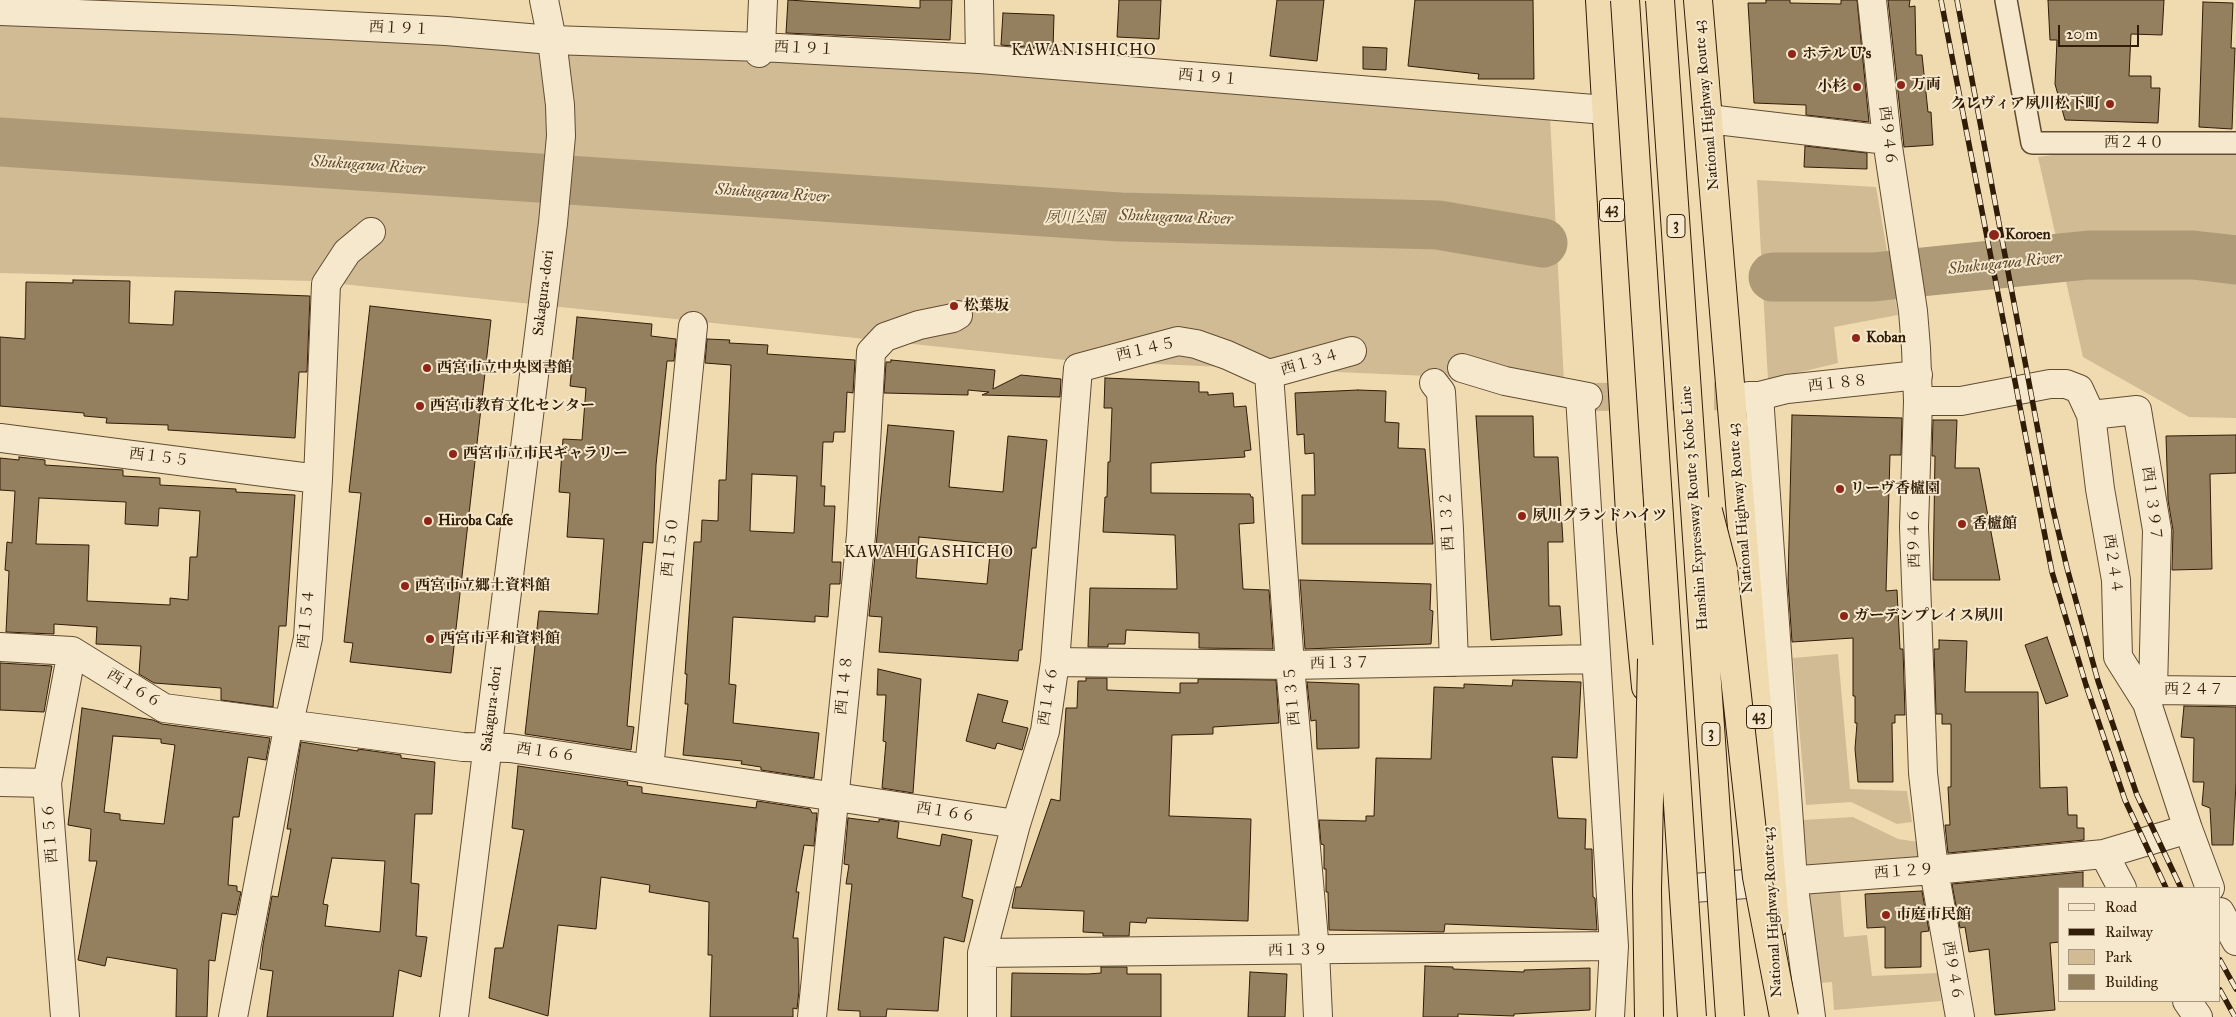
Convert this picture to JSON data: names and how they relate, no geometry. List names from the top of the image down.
{
  "streets": {
    "highway": [
      "National Highway Route 43",
      "43",
      "3",
      "Hanshin Expressway Route 3 Kobe Line"
    ],
    "street": [
      "西１９１",
      "西９４６",
      "西２４０",
      "Sakagura-dori",
      "西１４５",
      "西１３４",
      "西１８８",
      "西１５５",
      "西１３９７",
      "西１３２",
      "西１５０",
      "西２４４",
      "西１５４",
      "西１３７",
      "西１４８",
      "西１６６",
      "西２４７",
      "西１４６",
      "西１３５",
      "西１５６",
      "西１２９",
      "西１３９"
    ]
  },
  "crossings": [
    ["西１９１", "43"],
    ["西１９１", "Sakagura-dori"],
    ["National Highway Route 43", "西１８８"],
    ["National Highway Route 43", "西１２９"],
    ["西９４６", "西１８８"],
    ["西９４６", "西２４４"],
    ["西９４６", "西１２９"],
    ["43", "西１２９"],
    ["Sakagura-dori", "西１６６"],
    ["西１４５", "西１３４"],
    ["西１４５", "西１４６"],
    ["西１４５", "西１３５"],
    ["西１３４", "西１３５"],
    ["西１８８", "西２４４"],
    ["西１８８", "西１２９"],
    ["西１５５", "西１５４"],
    ["西１３９７", "西２４４"],
    ["西１３９７", "西２４７"],
    ["西１３２", "西１３７"],
    ["西１５０", "西１６６"],
    ["西２４４", "西２４７"],
    ["西２４４", "西１２９"],
    ["西１５４", "西１６６"],
    ["西１３７", "西１４６"],
    ["西１３７", "西１３５"],
    ["西１４８", "西１６６"],
    ["西１６６", "西１４６"],
    ["西１６６", "西１５６"],
    ["西１４６", "西１３９"],
    ["西１３５", "西１３９"]
  ],
  "districts": ["KAWANISHICHO", "KAWAHIGASHICHO"],
  "water": ["Shukugawa River"],
  "parks": ["夙川公園"],
  "places": [
    "ホテル U's",
    "万両",
    "小杉",
    "クレヴィア夙川松下町",
    "Koroen",
    "松葉坂",
    "Koban",
    "西宮市立中央図書館",
    "西宮市教育文化センター",
    "西宮市立市民ギャラリー",
    "リーヴ香櫨園",
    "夙川グランドハイツ",
    "Hiroba Cafe",
    "香櫨館",
    "西宮市立郷土資料館",
    "ガーデンプレイス夙川",
    "西宮市平和資料館",
    "市庭市民館"
  ],
  "legend": [
    "Road",
    "Railway",
    "Park",
    "Building"
  ],
  "scale_bar": "20 m"
}
